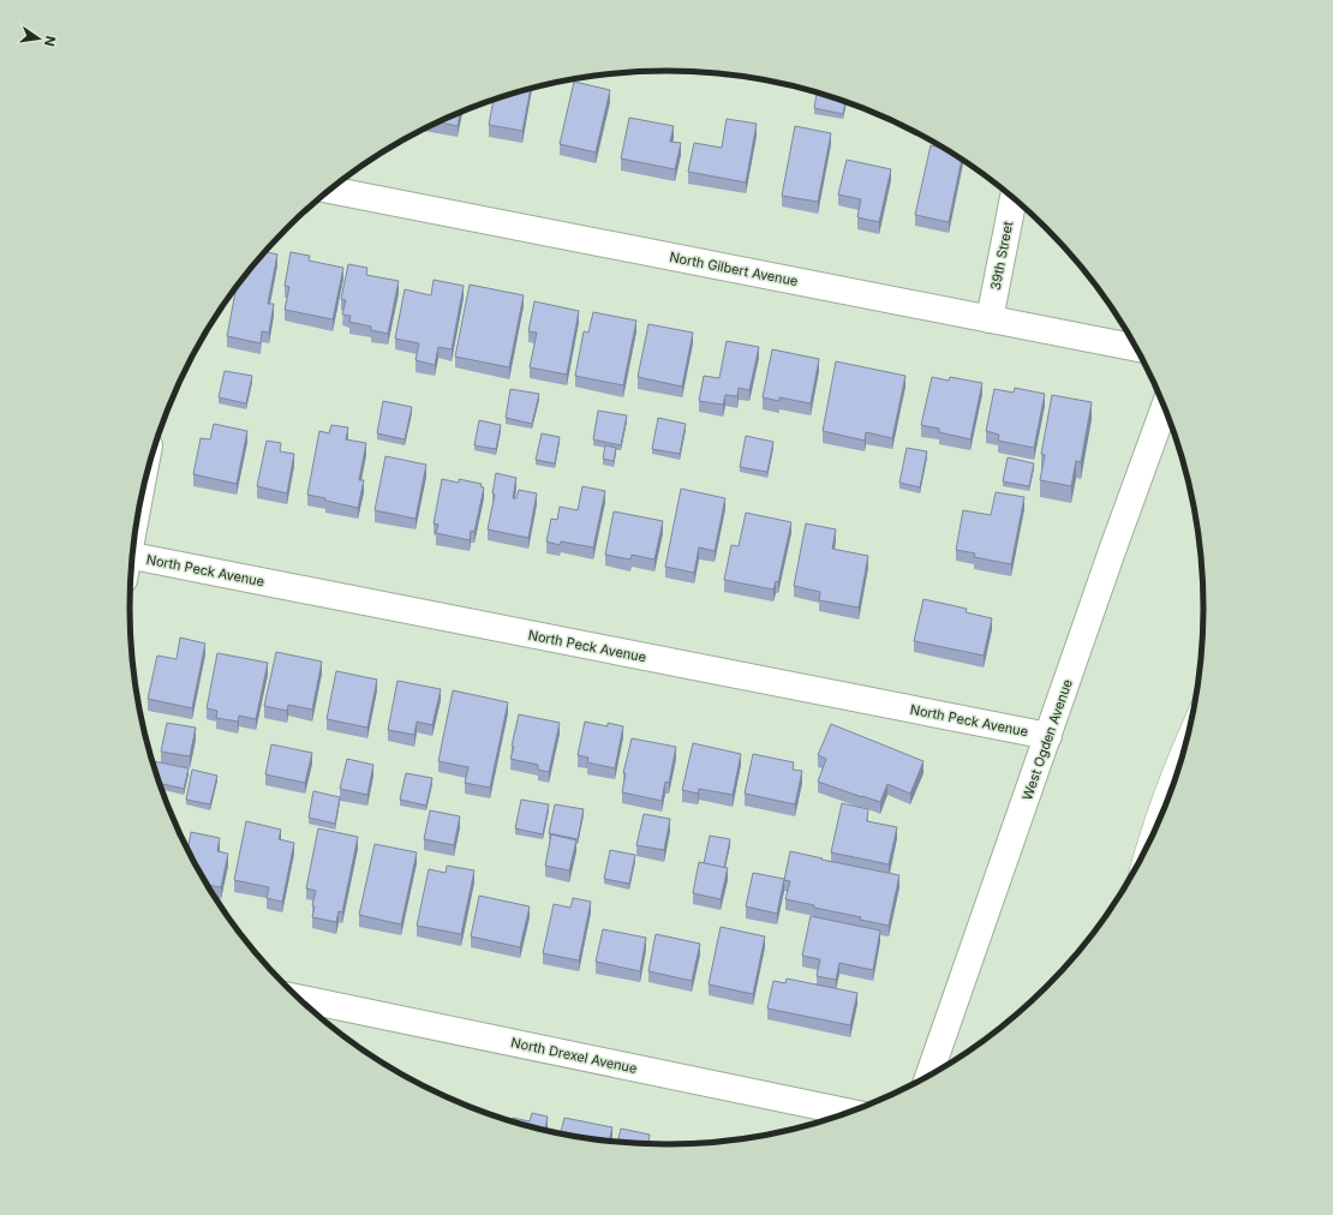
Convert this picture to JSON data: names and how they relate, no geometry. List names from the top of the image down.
{
  "streets": {
    "street": [
      "39th Street",
      "North Gilbert Avenue",
      "North Peck Avenue",
      "West Ogden Avenue",
      "North Drexel Avenue"
    ]
  },
  "crossings": [
    ["39th Street", "North Gilbert Avenue"],
    ["North Peck Avenue", "West Ogden Avenue"]
  ],
  "north": "right"
}
